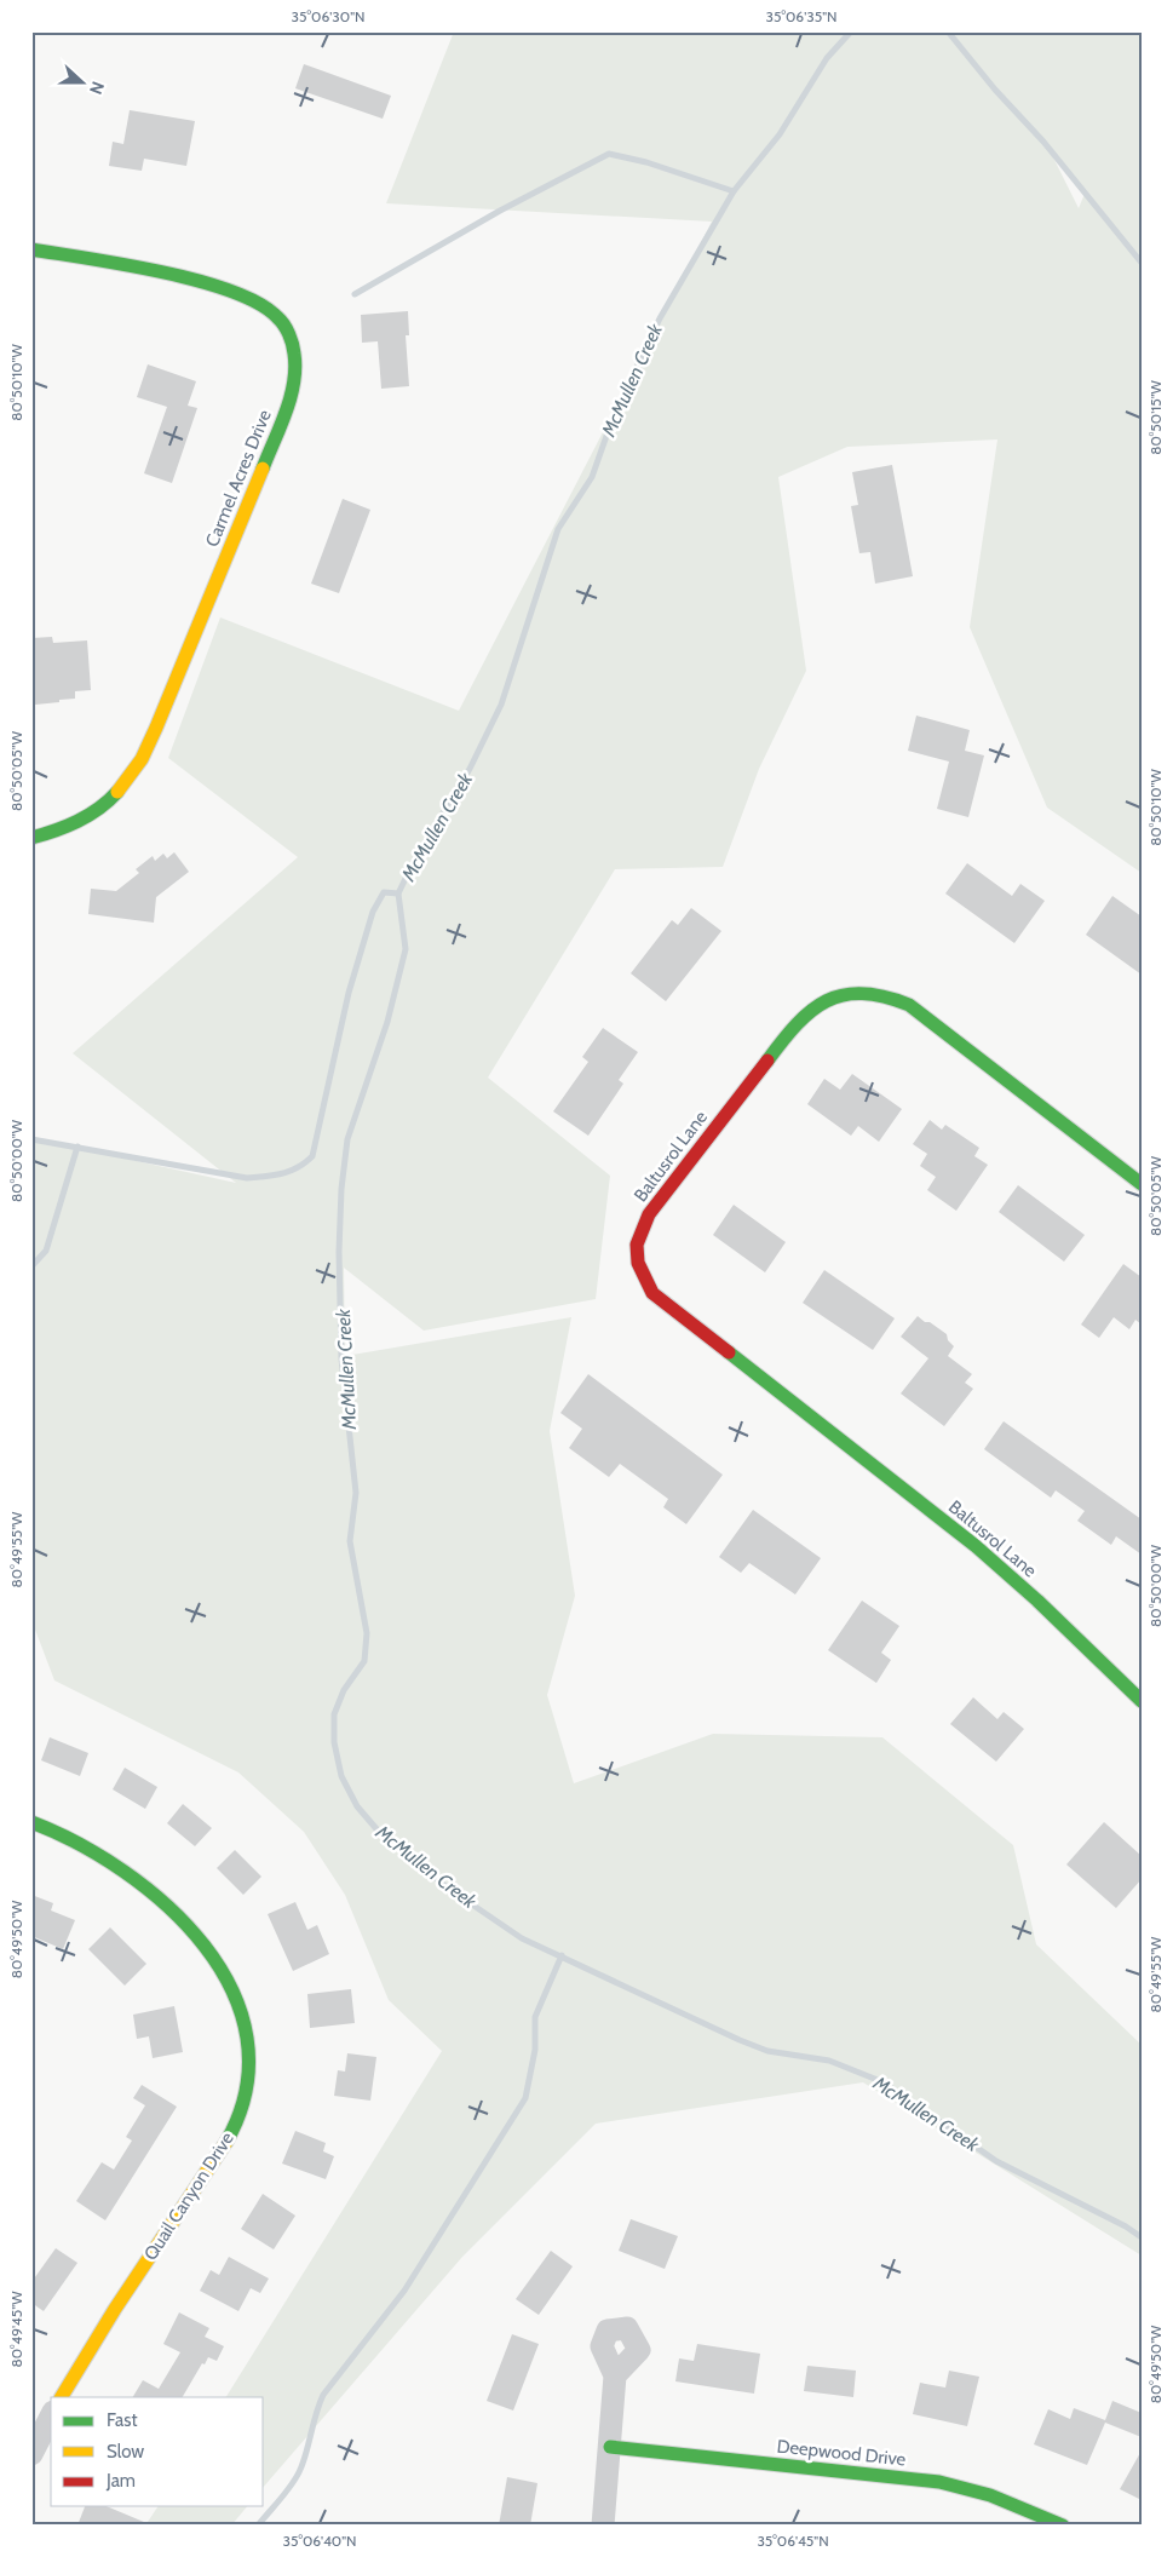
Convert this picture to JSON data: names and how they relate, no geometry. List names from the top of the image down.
{
  "streets": {
    "street": [
      "Carmel Acres Drive",
      "Baltusrol Lane",
      "Quail Canyon Drive",
      "Deepwood Drive"
    ]
  },
  "water": ["McMullen Creek"],
  "legend": ["Fast", "Slow", "Jam"],
  "north": "right",
  "coordinates": [
    "35°06'30\"N",
    "35°06'35\"N",
    "80°50'10\"W",
    "80°50'15\"W",
    "80°50'05\"W",
    "80°50'00\"W",
    "80°49'55\"W",
    "80°49'50\"W",
    "80°49'45\"W",
    "35°06'40\"N",
    "35°06'45\"N"
  ]
}
